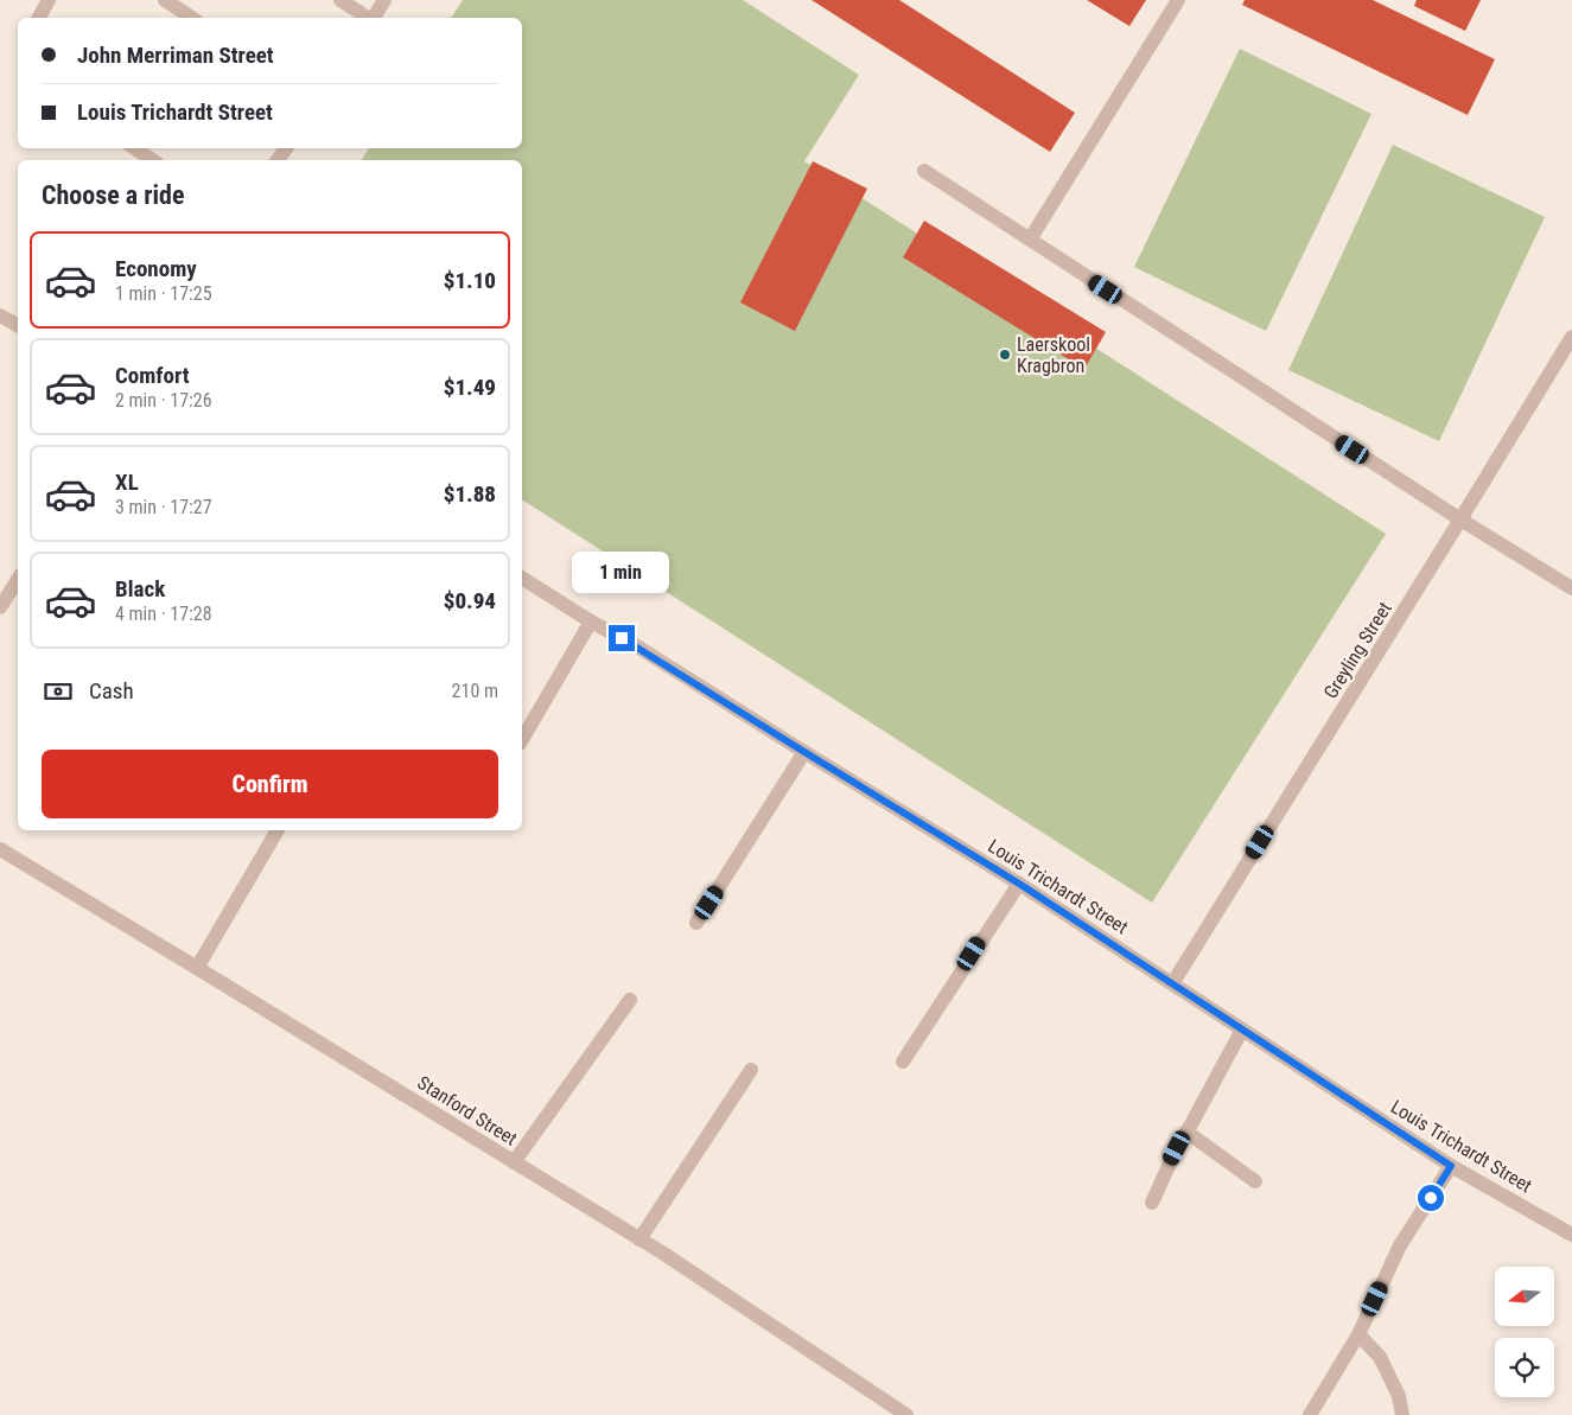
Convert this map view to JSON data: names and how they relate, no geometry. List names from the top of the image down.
{
  "streets": {
    "street": ["Greyling Street", "Louis Trichardt Street", "Stanford Street"]
  },
  "crossings": [
    ["Greyling Street", "Louis Trichardt Street"]
  ],
  "places": ["Laerskool Kragbron"],
  "north": "left",
  "page": {
    "banner": ["John Merriman Street", "Louis Trichardt Street"],
    "heading": "Choose a ride",
    "list": [
      {
        "name": "Economy",
        "note": "1 min · 17:25",
        "value": "$1.10"
      },
      {
        "name": "Comfort",
        "note": "2 min · 17:26",
        "value": "$1.49"
      },
      {
        "name": "XL",
        "note": "3 min · 17:27",
        "value": "$1.88"
      },
      {
        "name": "Black",
        "note": "4 min · 17:28",
        "value": "$0.94"
      }
    ],
    "bubble": "1 min",
    "pay": ["Cash", "210 m"],
    "buttons": "Confirm"
  }
}
